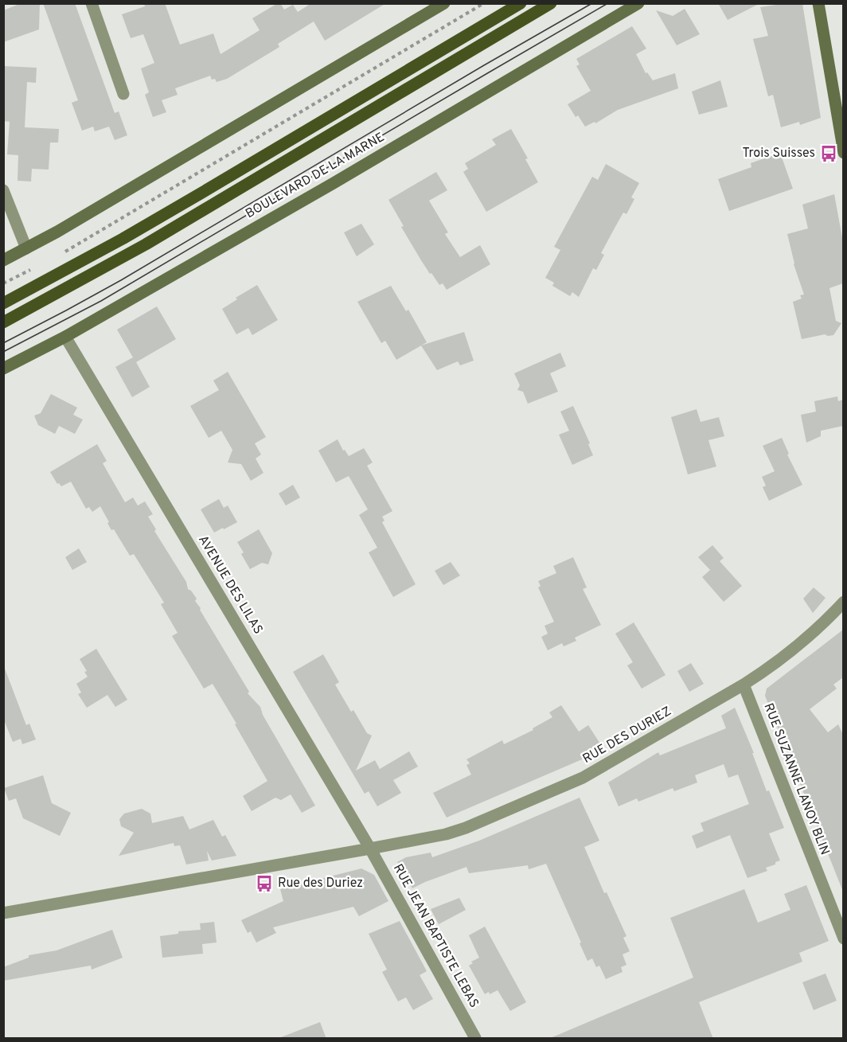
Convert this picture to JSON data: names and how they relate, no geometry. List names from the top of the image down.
{
  "streets": {
    "main road": ["BOULEVARD DE LA MARNE"],
    "street": [
      "AVENUE DES LILAS",
      "RUE DES DURIEZ",
      "RUE SUZANNE LANOY BLIN",
      "RUE JEAN BAPTISTE LEBAS"
    ]
  },
  "crossings": [
    ["BOULEVARD DE LA MARNE", "AVENUE DES LILAS"],
    ["AVENUE DES LILAS", "RUE DES DURIEZ"],
    ["AVENUE DES LILAS", "RUE JEAN BAPTISTE LEBAS"],
    ["RUE DES DURIEZ", "RUE SUZANNE LANOY BLIN"],
    ["RUE DES DURIEZ", "RUE JEAN BAPTISTE LEBAS"]
  ],
  "places": {
    "bus stop": ["Trois Suisses", "Rue des Duriez"]
  }
}
